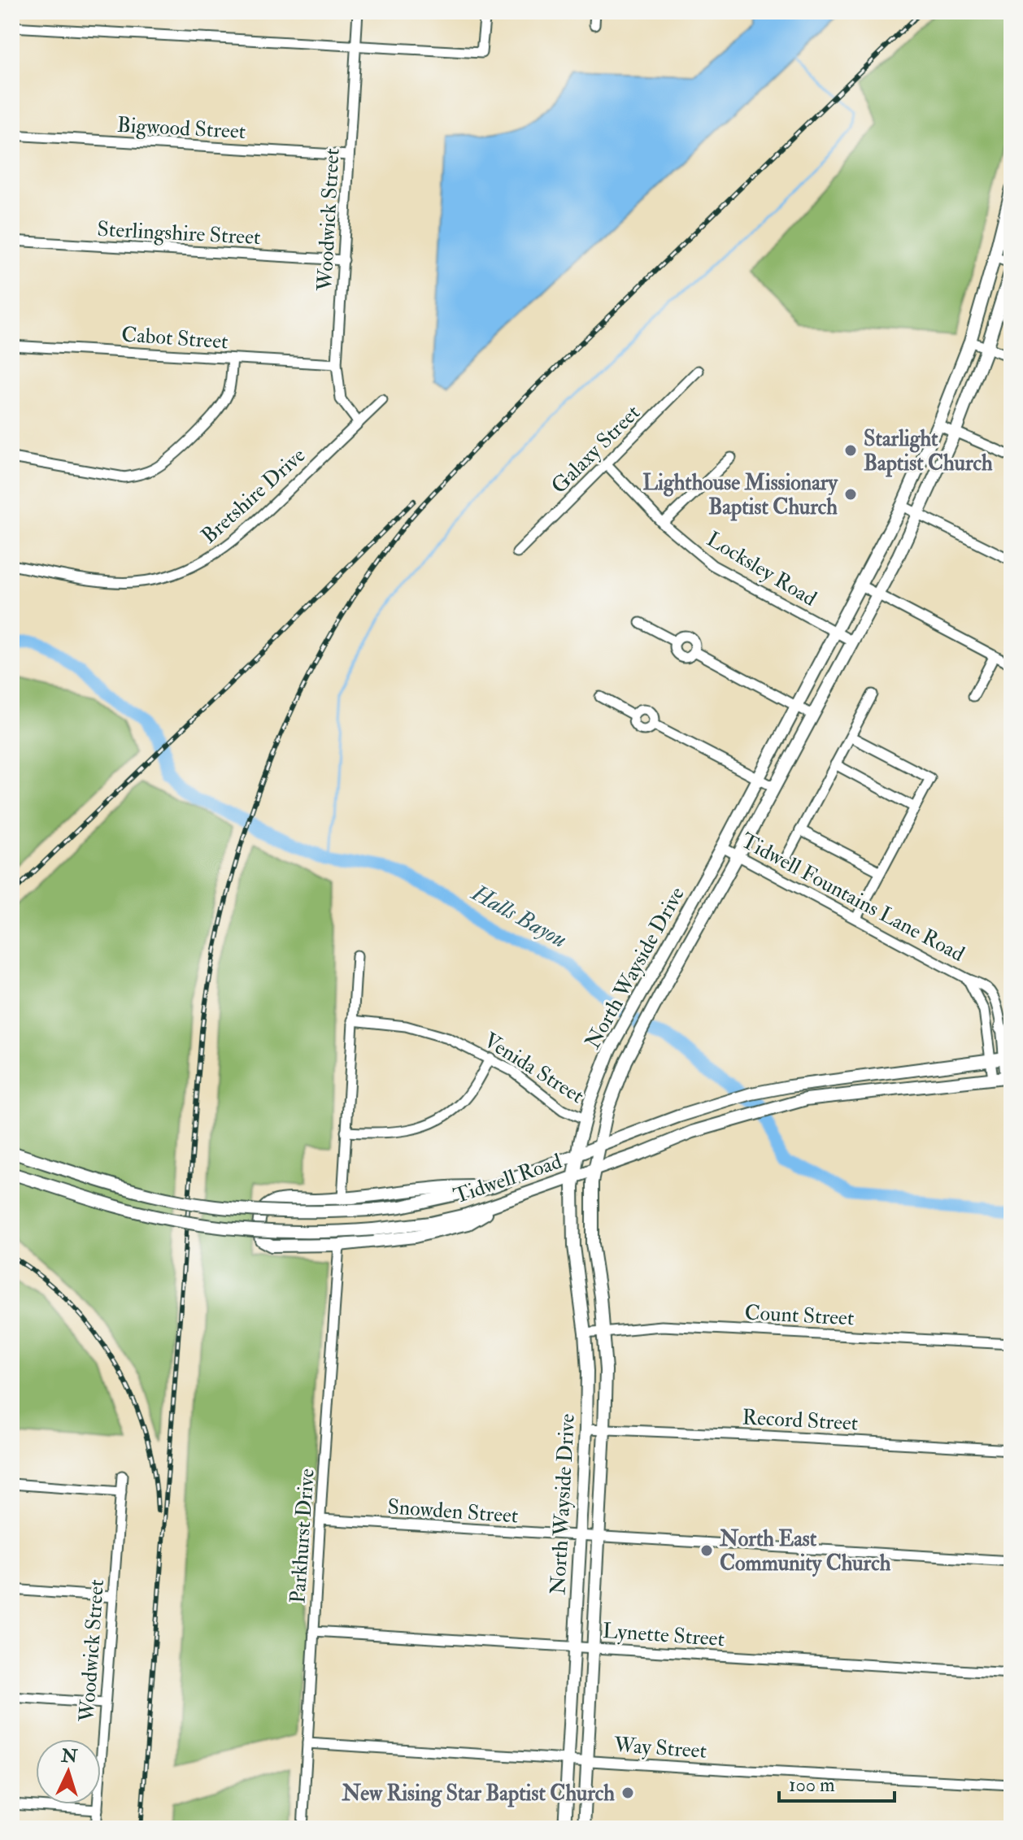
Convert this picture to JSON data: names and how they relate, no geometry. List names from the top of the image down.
{
  "streets": {
    "main road": ["North Wayside Drive", "Tidwell Road"],
    "street": [
      "Bigwood Street",
      "Woodwick Street",
      "Sterlingshire Street",
      "Cabot Street",
      "Galaxy Street",
      "Bretshire Drive",
      "Locksley Road",
      "Tidwell Fountains Lane Road",
      "Venida Street",
      "Count Street",
      "Record Street",
      "Snowden Street",
      "Parkhurst Drive",
      "Lynette Street",
      "Way Street"
    ]
  },
  "crossings": [
    ["Bigwood Street", "Woodwick Street"],
    ["Woodwick Street", "Sterlingshire Street"],
    ["Woodwick Street", "Cabot Street"],
    ["Woodwick Street", "Bretshire Drive"],
    ["Galaxy Street", "Locksley Road"],
    ["Locksley Road", "North Wayside Drive"],
    ["Tidwell Fountains Lane Road", "North Wayside Drive"],
    ["Tidwell Fountains Lane Road", "Tidwell Road"],
    ["North Wayside Drive", "Venida Street"],
    ["North Wayside Drive", "Tidwell Road"],
    ["North Wayside Drive", "Count Street"],
    ["North Wayside Drive", "Record Street"],
    ["North Wayside Drive", "Snowden Street"],
    ["North Wayside Drive", "Lynette Street"],
    ["North Wayside Drive", "Way Street"],
    ["Snowden Street", "Parkhurst Drive"],
    ["Parkhurst Drive", "Lynette Street"],
    ["Parkhurst Drive", "Way Street"]
  ],
  "water": ["Halls Bayou"],
  "places": [
    "Starlight Baptist Church",
    "Lighthouse Missionary Baptist Church",
    "North East Community Church",
    "New Rising Star Baptist Church"
  ],
  "scale_bar": "100 m",
  "north": "top"
}
